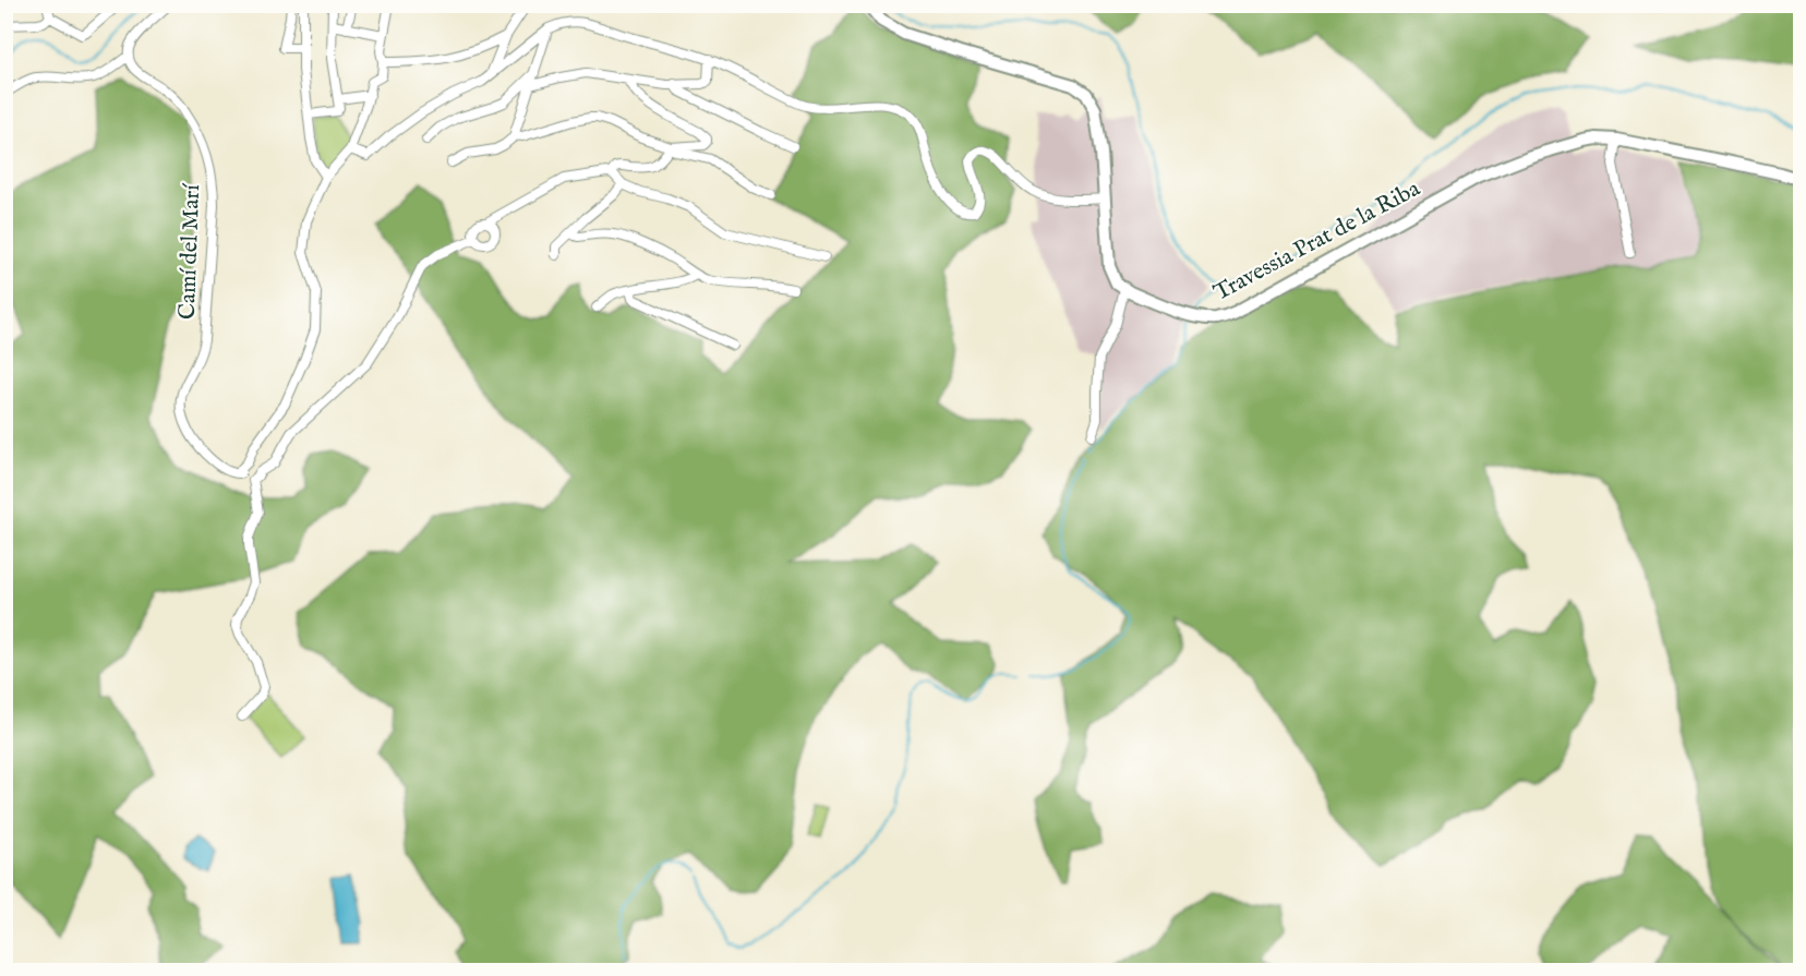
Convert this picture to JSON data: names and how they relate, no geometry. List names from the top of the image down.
{
  "streets": {
    "street": ["Travessia Prat de la Riba", "Camí del Marí"]
  }
}
